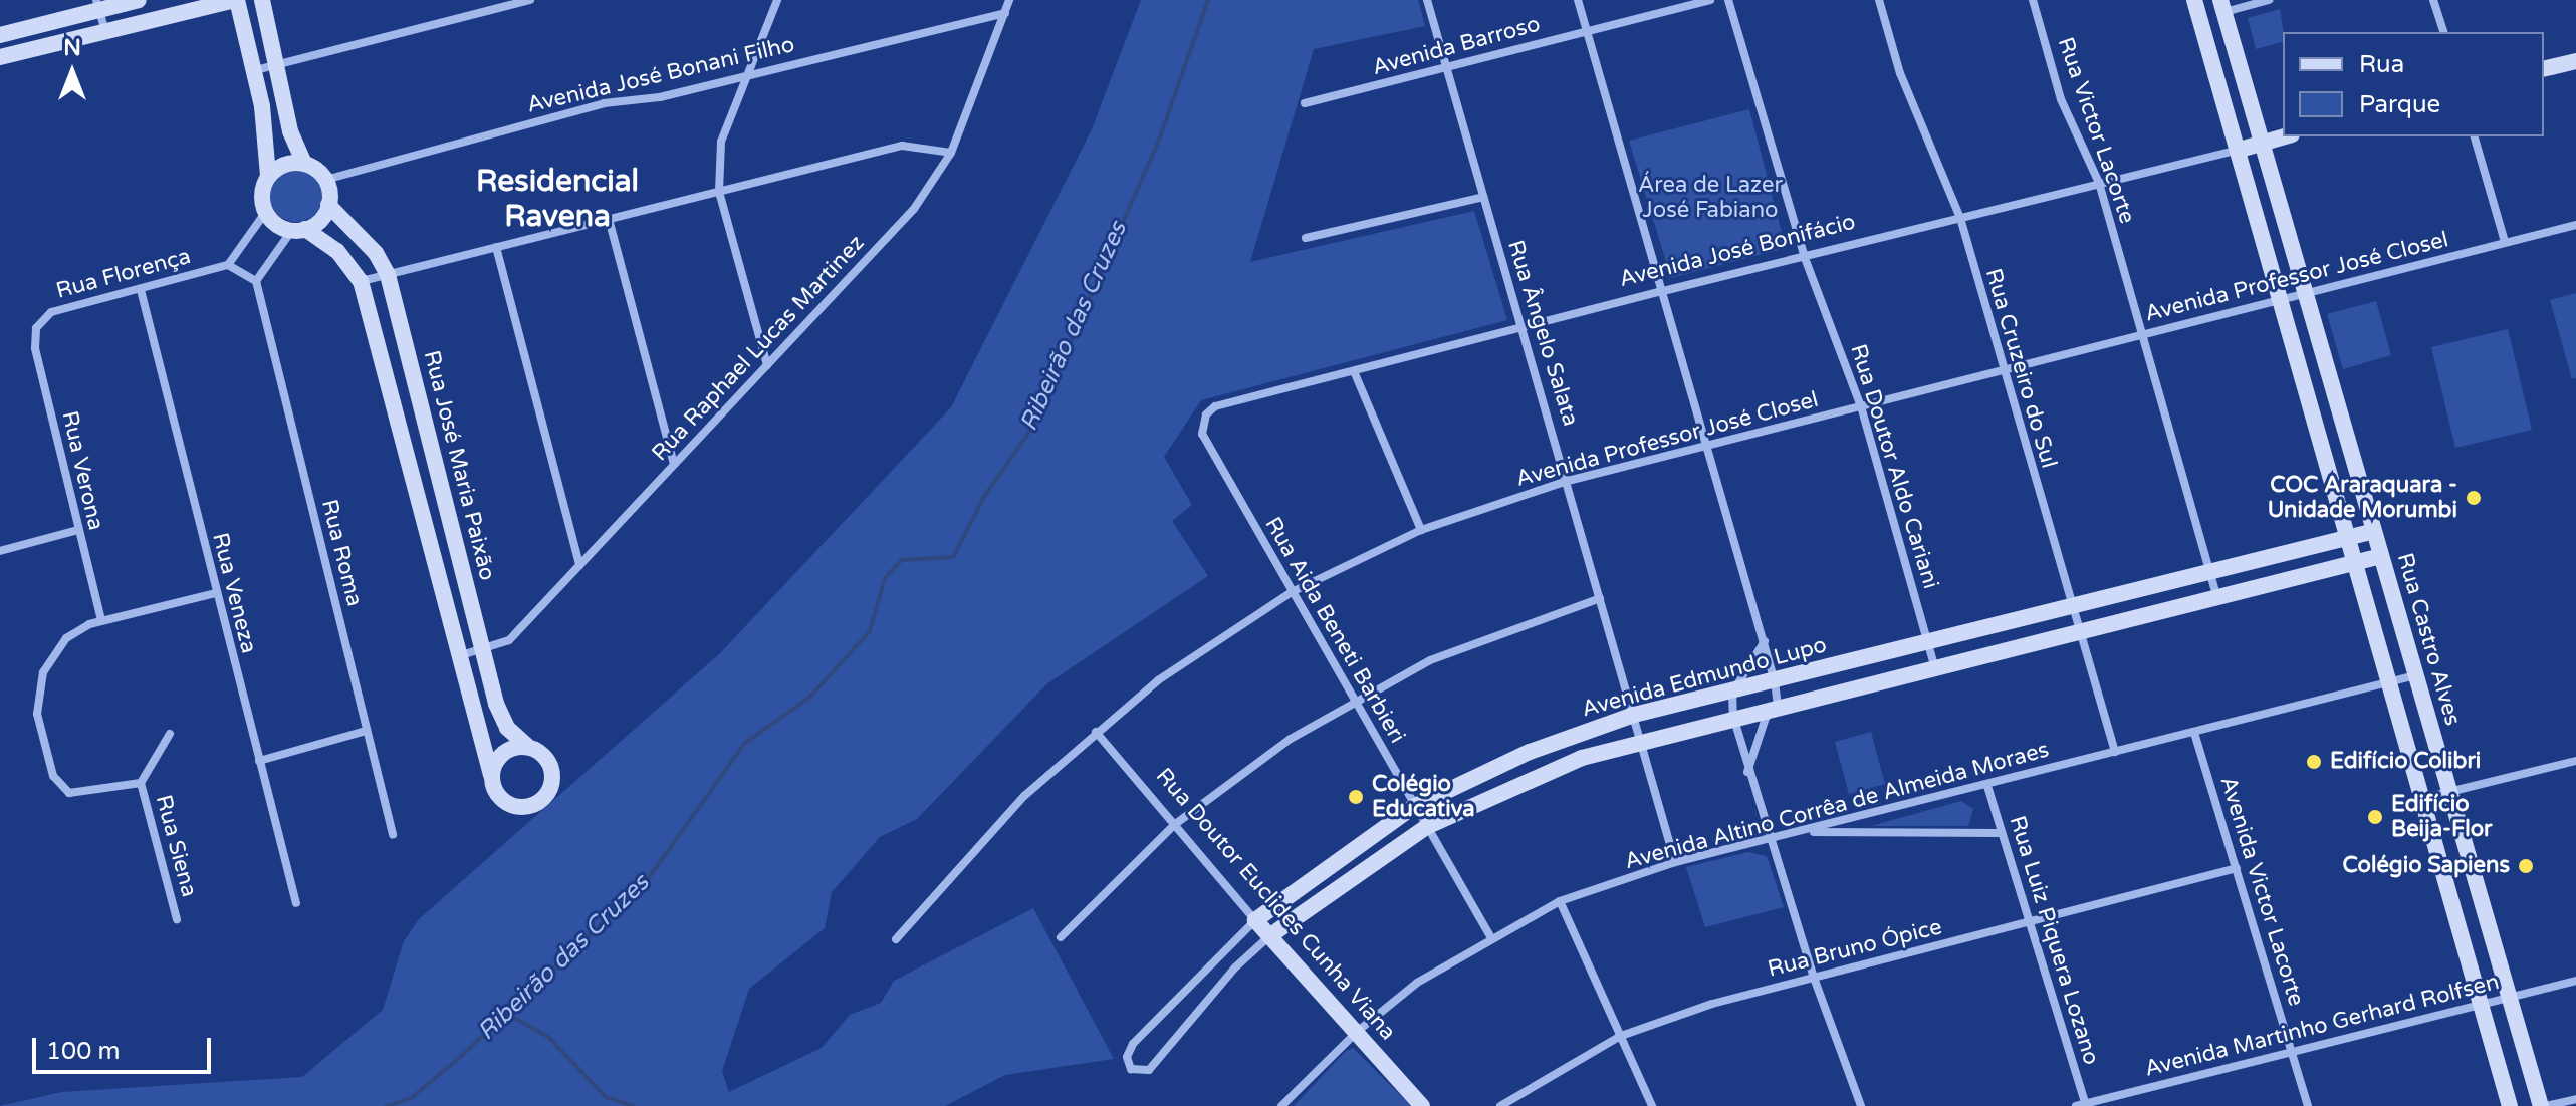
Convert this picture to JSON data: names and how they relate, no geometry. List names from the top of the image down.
{
  "streets": {
    "street": [
      "Avenida Barroso",
      "Avenida José Bonani Filho",
      "Rua Victor Lacorte",
      "Avenida José Bonifácio",
      "Rua Florença",
      "Avenida Professor José Closel",
      "Rua Ângelo Salata",
      "Rua Raphael Lucas Martinez",
      "Rua Cruzeiro do Sul",
      "Rua José Maria Paixão",
      "Rua Doutor Aldo Cariani",
      "Rua Verona",
      "Rua Roma",
      "Rua Veneza",
      "Rua Aida Beneti Barbieri",
      "Rua Castro Alves",
      "Avenida Edmundo Lupo",
      "Avenida Altino Corrêa de Almeida Moraes",
      "Rua Siena",
      "Avenida Victor Lacorte",
      "Rua Doutor Euclides Cunha Viana",
      "Rua Luiz Piquera Lozano",
      "Rua Bruno Ópice",
      "Avenida Martinho Gerhard Rolfsen"
    ]
  },
  "crossings": [
    ["Avenida Barroso", "Rua Ângelo Salata"],
    ["Avenida José Bonani Filho", "Rua Raphael Lucas Martinez"],
    ["Avenida José Bonani Filho", "Rua José Maria Paixão"],
    ["Rua Victor Lacorte", "Avenida José Bonifácio"],
    ["Rua Victor Lacorte", "Avenida Professor José Closel"],
    ["Rua Victor Lacorte", "Avenida Edmundo Lupo"],
    ["Avenida José Bonifácio", "Rua Ângelo Salata"],
    ["Avenida José Bonifácio", "Rua Cruzeiro do Sul"],
    ["Avenida José Bonifácio", "Rua Doutor Aldo Cariani"],
    ["Avenida José Bonifácio", "Rua Aida Beneti Barbieri"],
    ["Avenida José Bonifácio", "Rua Castro Alves"],
    ["Rua Florença", "Rua Verona"],
    ["Rua Florença", "Rua Veneza"],
    ["Avenida Professor José Closel", "Rua Ângelo Salata"],
    ["Avenida Professor José Closel", "Rua Cruzeiro do Sul"],
    ["Avenida Professor José Closel", "Rua Doutor Aldo Cariani"],
    ["Avenida Professor José Closel", "Rua Aida Beneti Barbieri"],
    ["Avenida Professor José Closel", "Rua Castro Alves"],
    ["Avenida Professor José Closel", "Rua Doutor Euclides Cunha Viana"],
    ["Rua Ângelo Salata", "Avenida Edmundo Lupo"],
    ["Rua Ângelo Salata", "Avenida Altino Corrêa de Almeida Moraes"],
    ["Rua Raphael Lucas Martinez", "Rua José Maria Paixão"],
    ["Rua Cruzeiro do Sul", "Avenida Edmundo Lupo"],
    ["Rua Cruzeiro do Sul", "Avenida Altino Corrêa de Almeida Moraes"],
    ["Rua Doutor Aldo Cariani", "Avenida Edmundo Lupo"],
    ["Rua Aida Beneti Barbieri", "Avenida Edmundo Lupo"],
    ["Rua Aida Beneti Barbieri", "Avenida Altino Corrêa de Almeida Moraes"],
    ["Rua Castro Alves", "Avenida Edmundo Lupo"],
    ["Rua Castro Alves", "Avenida Altino Corrêa de Almeida Moraes"],
    ["Rua Castro Alves", "Avenida Martinho Gerhard Rolfsen"],
    ["Avenida Edmundo Lupo", "Rua Doutor Euclides Cunha Viana"],
    ["Avenida Altino Corrêa de Almeida Moraes", "Avenida Victor Lacorte"],
    ["Avenida Altino Corrêa de Almeida Moraes", "Rua Doutor Euclides Cunha Viana"],
    ["Avenida Altino Corrêa de Almeida Moraes", "Rua Luiz Piquera Lozano"],
    ["Avenida Victor Lacorte", "Rua Bruno Ópice"],
    ["Avenida Victor Lacorte", "Avenida Martinho Gerhard Rolfsen"],
    ["Rua Luiz Piquera Lozano", "Rua Bruno Ópice"],
    ["Rua Luiz Piquera Lozano", "Avenida Martinho Gerhard Rolfsen"]
  ],
  "districts": ["Residencial Ravena"],
  "water": ["Ribeirão das Cruzes"],
  "parks": ["Área de Lazer José Fabiano"],
  "places": [
    "COC Araraquara - Unidade Morumbi",
    "Edifício Colibri",
    "Colégio Educativa",
    "Edifício Beija-Flor",
    "Colégio Sapiens"
  ],
  "legend": ["Rua", "Parque"],
  "scale_bar": "100 m",
  "north": "top"
}
